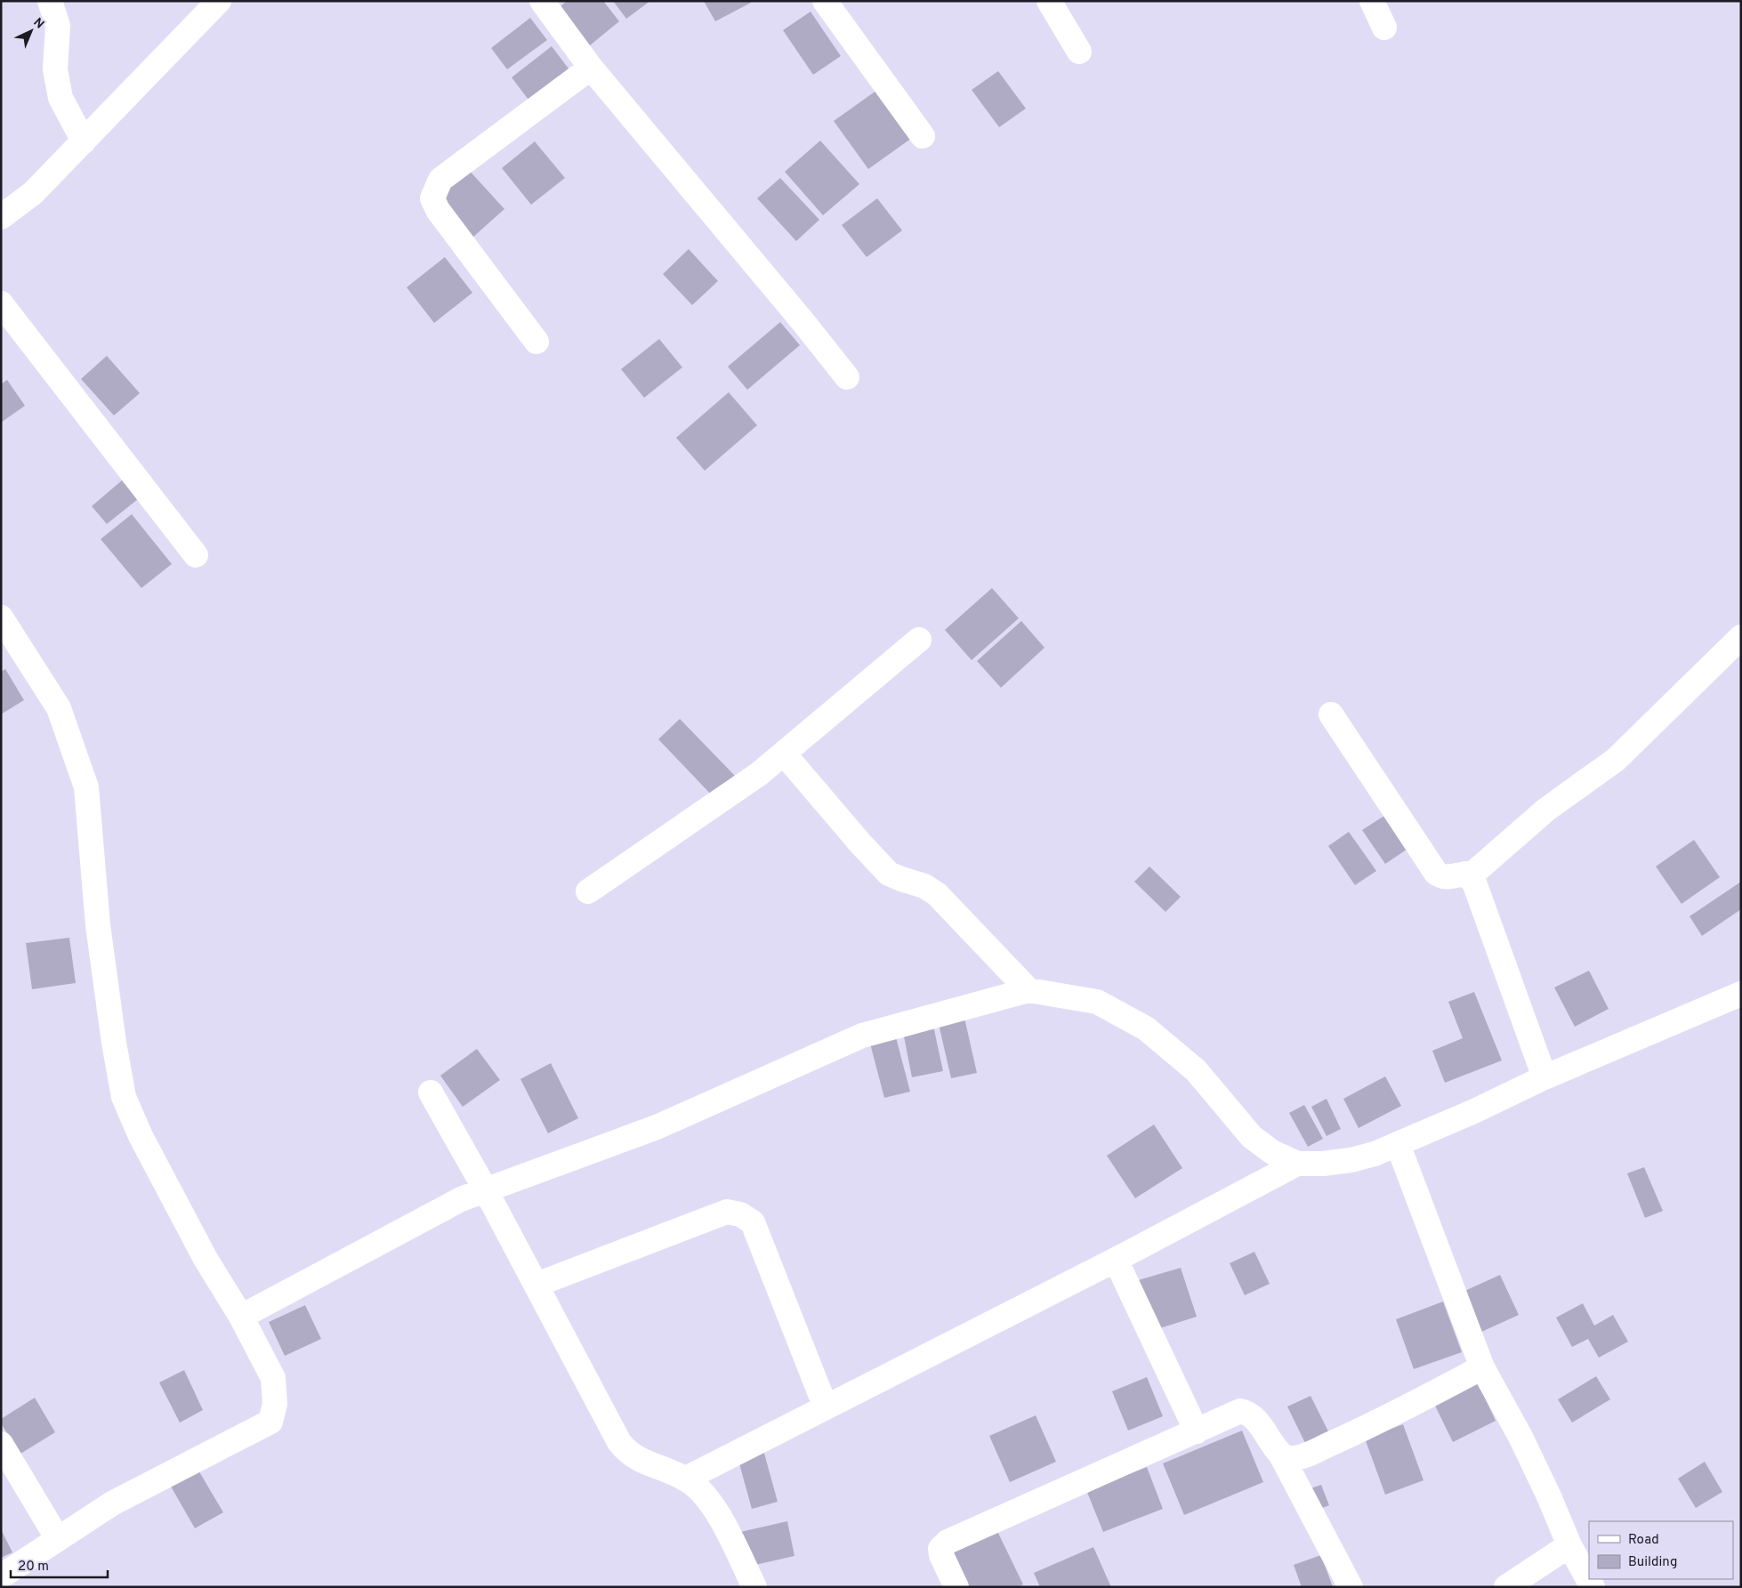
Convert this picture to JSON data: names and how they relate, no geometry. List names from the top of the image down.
{
  "legend": ["Road", "Building"],
  "scale_bar": "20 m",
  "north": "top right"
}
